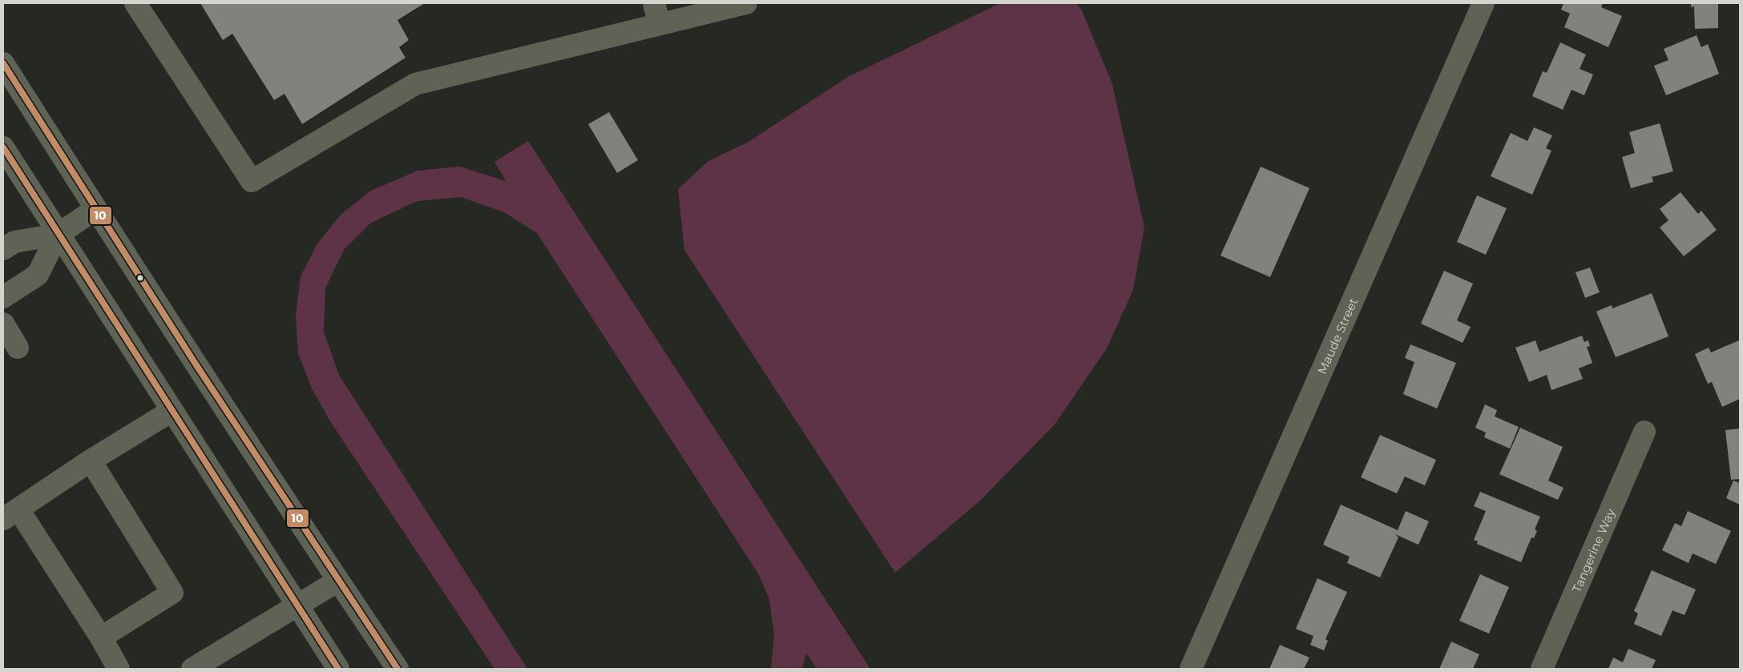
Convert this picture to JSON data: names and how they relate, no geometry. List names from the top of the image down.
{
  "streets": {
    "street": ["Maude Street", "Tangerine Way"]
  },
  "lines": ["transit line 10"]
}
